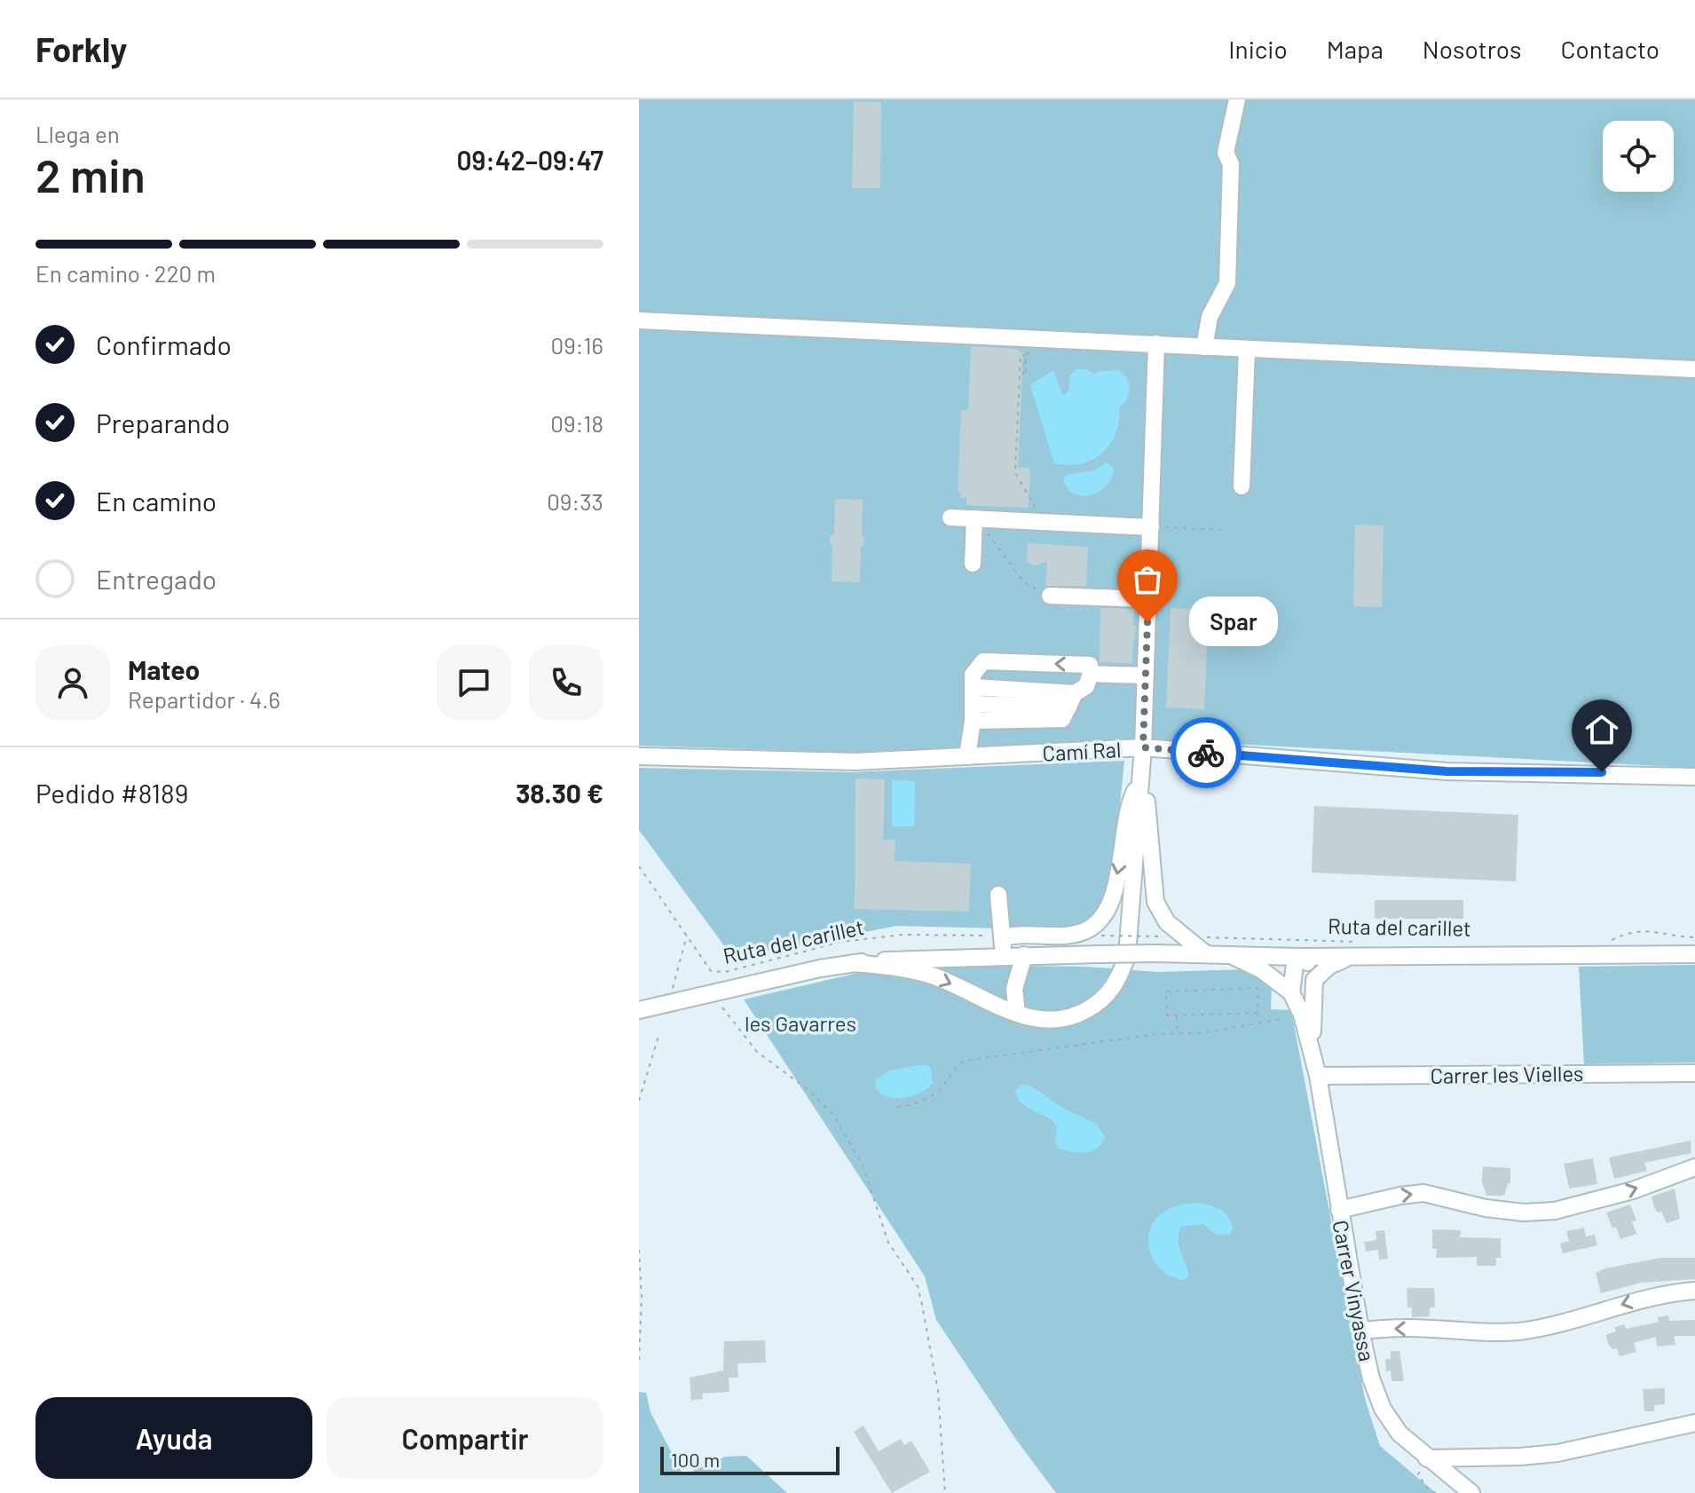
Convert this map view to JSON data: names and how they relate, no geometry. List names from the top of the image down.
{
  "streets": {
    "street": ["Camí Ral", "Carrer les Vielles", "Carrer Vinyassa"],
    "path": ["Ruta del carillet"]
  },
  "crossings": [
    ["Carrer les Vielles", "Carrer Vinyassa"]
  ],
  "parks": ["les Gavarres"],
  "places": ["Spar"],
  "scale_bar": "100 m",
  "page": {
    "header": "Forkly",
    "nav": [
      "Inicio",
      "Mapa",
      "Nosotros",
      "Contacto"
    ],
    "heading": ["2 min", "Llega en", "09:42–09:47"],
    "panel": [
      "Mateo",
      "Repartidor · 4.6",
      "Pedido #8189",
      "38.30 €"
    ],
    "bar": "En camino · 220 m",
    "list": [
      ["Confirmado", "09:16"],
      ["Preparando", "09:18"],
      ["En camino", "09:33"],
      "Entregado"
    ],
    "bubble": "Spar",
    "buttons": ["Ayuda", "Compartir"],
    "scale": "100 m"
  }
}
